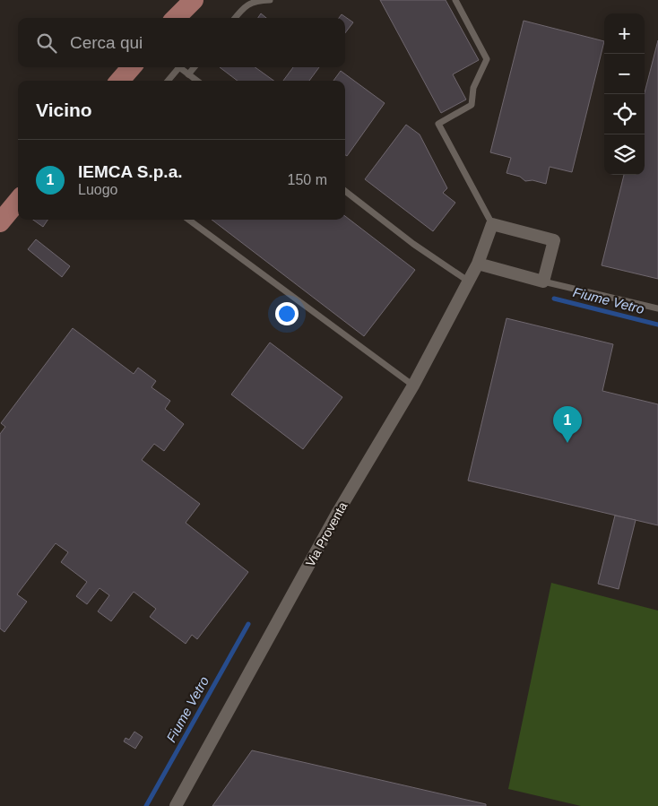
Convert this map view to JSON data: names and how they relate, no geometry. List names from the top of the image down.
{
  "streets": {
    "street": ["Via Proventa"]
  },
  "water": ["Fiume Vetro"],
  "page": {
    "map_buttons": ["+", "−"],
    "search": "Cerca qui",
    "heading": "Vicino",
    "list": [
      {
        "mark": "1",
        "name": "IEMCA S.p.a.",
        "note": "Luogo",
        "value": "150 m"
      }
    ],
    "pins": "1"
  }
}
